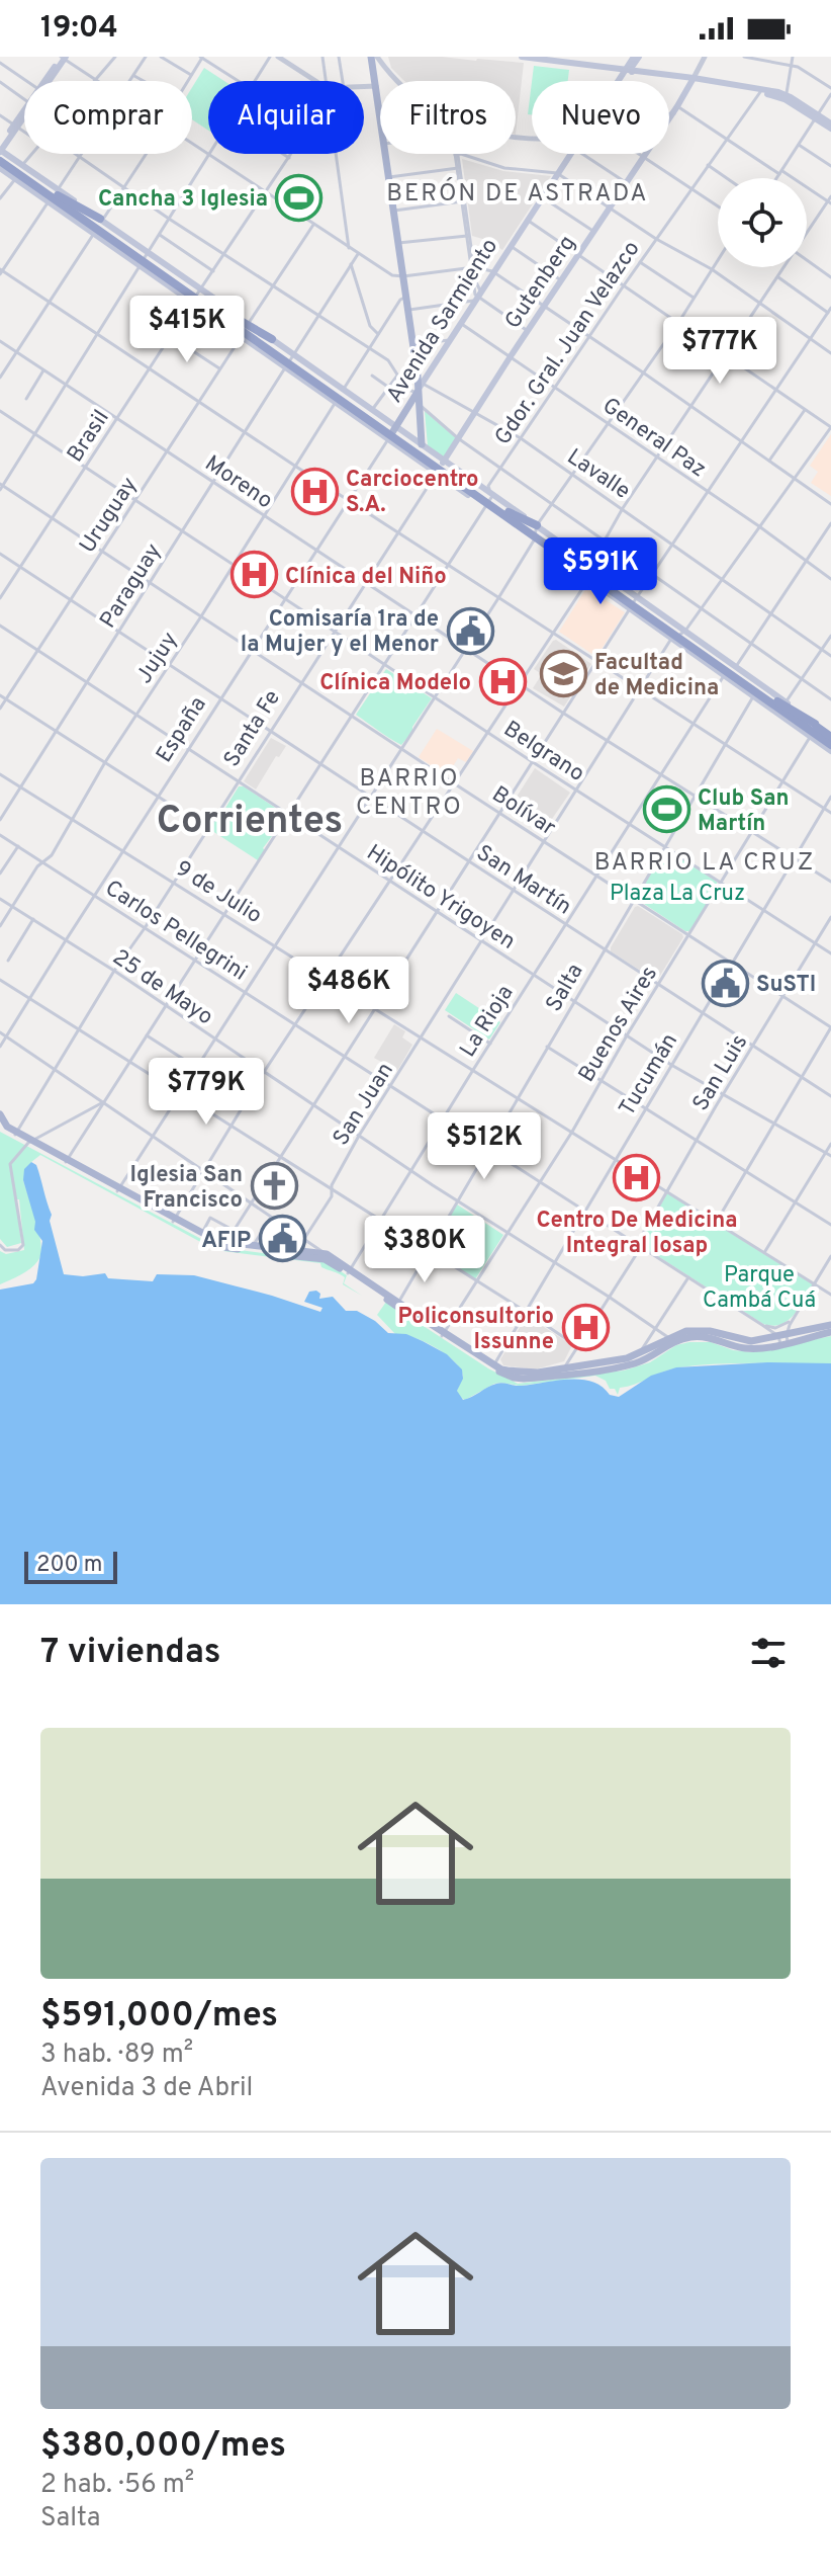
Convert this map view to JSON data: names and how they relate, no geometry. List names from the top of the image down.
{
  "streets": {
    "main road": ["Gutenberg", "Avenida Sarmiento"],
    "street": [
      "Gdor. Gral. Juan Velazco",
      "Brasil",
      "General Paz",
      "Lavalle",
      "Moreno",
      "Uruguay",
      "Paraguay",
      "Jujuy",
      "Santa Fe",
      "España",
      "Belgrano",
      "Bolívar",
      "San Martín",
      "9 de Julio",
      "Hipólito Yrigoyen",
      "Carlos Pellegrini",
      "25 de Mayo",
      "Salta",
      "La Rioja",
      "Buenos Aires",
      "San Luis",
      "Tucumán",
      "San Juan"
    ]
  },
  "crossings": [
    ["Gutenberg", "General Paz"],
    ["Gutenberg", "Lavalle"],
    ["Gutenberg", "Santa Fe"],
    ["Avenida Sarmiento", "General Paz"],
    ["Avenida Sarmiento", "Lavalle"],
    ["Avenida Sarmiento", "España"],
    ["Gdor. Gral. Juan Velazco", "General Paz"],
    ["Gdor. Gral. Juan Velazco", "Lavalle"],
    ["Gdor. Gral. Juan Velazco", "Moreno"],
    ["Gdor. Gral. Juan Velazco", "Belgrano"],
    ["Gdor. Gral. Juan Velazco", "Bolívar"],
    ["Gdor. Gral. Juan Velazco", "San Martín"],
    ["Gdor. Gral. Juan Velazco", "9 de Julio"],
    ["Gdor. Gral. Juan Velazco", "Hipólito Yrigoyen"],
    ["Gdor. Gral. Juan Velazco", "Carlos Pellegrini"],
    ["Gdor. Gral. Juan Velazco", "25 de Mayo"],
    ["Brasil", "Lavalle"],
    ["Brasil", "Moreno"],
    ["Brasil", "Belgrano"],
    ["Brasil", "Bolívar"],
    ["Brasil", "San Martín"],
    ["General Paz", "La Rioja"],
    ["General Paz", "San Juan"],
    ["Lavalle", "Paraguay"],
    ["Lavalle", "Jujuy"],
    ["Lavalle", "La Rioja"],
    ["Lavalle", "San Juan"],
    ["Moreno", "Uruguay"],
    ["Moreno", "Paraguay"],
    ["Moreno", "Jujuy"],
    ["Moreno", "Santa Fe"],
    ["Moreno", "España"],
    ["Moreno", "Salta"],
    ["Moreno", "La Rioja"],
    ["Moreno", "Buenos Aires"],
    ["Moreno", "Tucumán"],
    ["Moreno", "San Juan"],
    ["Uruguay", "Belgrano"],
    ["Uruguay", "Bolívar"],
    ["Uruguay", "San Martín"],
    ["Uruguay", "Hipólito Yrigoyen"],
    ["Paraguay", "Belgrano"],
    ["Paraguay", "Bolívar"],
    ["Paraguay", "San Martín"],
    ["Paraguay", "9 de Julio"],
    ["Paraguay", "Hipólito Yrigoyen"],
    ["Jujuy", "Belgrano"],
    ["Jujuy", "Bolívar"],
    ["Jujuy", "San Martín"],
    ["Jujuy", "9 de Julio"],
    ["Jujuy", "Hipólito Yrigoyen"],
    ["Jujuy", "Carlos Pellegrini"],
    ["Jujuy", "25 de Mayo"],
    ["Santa Fe", "Belgrano"],
    ["Santa Fe", "Bolívar"],
    ["Santa Fe", "San Martín"],
    ["Santa Fe", "9 de Julio"],
    ["Santa Fe", "Hipólito Yrigoyen"],
    ["Santa Fe", "Carlos Pellegrini"],
    ["Santa Fe", "25 de Mayo"],
    ["España", "Belgrano"],
    ["España", "Bolívar"],
    ["España", "San Martín"],
    ["España", "9 de Julio"],
    ["España", "Hipólito Yrigoyen"],
    ["España", "Carlos Pellegrini"],
    ["España", "25 de Mayo"],
    ["Belgrano", "Salta"],
    ["Belgrano", "La Rioja"],
    ["Belgrano", "Buenos Aires"],
    ["Belgrano", "San Luis"],
    ["Belgrano", "Tucumán"],
    ["Belgrano", "San Juan"],
    ["Bolívar", "Salta"],
    ["Bolívar", "La Rioja"],
    ["Bolívar", "Buenos Aires"],
    ["Bolívar", "San Luis"],
    ["Bolívar", "Tucumán"],
    ["Bolívar", "San Juan"],
    ["San Martín", "Salta"],
    ["San Martín", "La Rioja"],
    ["San Martín", "Buenos Aires"],
    ["San Martín", "San Luis"],
    ["San Martín", "Tucumán"],
    ["San Martín", "San Juan"],
    ["9 de Julio", "Salta"],
    ["9 de Julio", "La Rioja"],
    ["9 de Julio", "Buenos Aires"],
    ["9 de Julio", "San Luis"],
    ["9 de Julio", "Tucumán"],
    ["9 de Julio", "San Juan"],
    ["Hipólito Yrigoyen", "Salta"],
    ["Hipólito Yrigoyen", "La Rioja"],
    ["Hipólito Yrigoyen", "Buenos Aires"],
    ["Hipólito Yrigoyen", "San Luis"],
    ["Hipólito Yrigoyen", "Tucumán"],
    ["Hipólito Yrigoyen", "San Juan"],
    ["Carlos Pellegrini", "Salta"],
    ["Carlos Pellegrini", "La Rioja"],
    ["Carlos Pellegrini", "Buenos Aires"],
    ["Carlos Pellegrini", "San Luis"],
    ["Carlos Pellegrini", "Tucumán"],
    ["Carlos Pellegrini", "San Juan"],
    ["25 de Mayo", "Salta"],
    ["25 de Mayo", "La Rioja"],
    ["25 de Mayo", "Buenos Aires"],
    ["25 de Mayo", "Tucumán"],
    ["25 de Mayo", "San Juan"]
  ],
  "districts": [
    "BERÓN DE ASTRADA",
    "BARRIO CENTRO",
    "Corrientes",
    "BARRIO LA CRUZ"
  ],
  "parks": ["Plaza La Cruz", "Parque Cambá Cuá"],
  "places": {
    "sports": ["Cancha 3 Iglesia", "Club San Martín"],
    "hospital": [
      "Carciocentro S.A.",
      "Clínica del Niño",
      "Clínica Modelo",
      "Centro De Medicina Integral Iosap",
      "Policonsultorio Issunne"
    ],
    "public building": ["Comisaría 1ra de la Mujer y el Menor", "SuSTI", "AFIP"],
    "school or university": ["Facultad de Medicina"],
    "church": ["Iglesia San Francisco"]
  },
  "scale_bar": "200 m",
  "page": {
    "status": "19:04",
    "chip": [
      "Comprar",
      "Alquilar",
      "Filtros",
      "Nuevo"
    ],
    "price": [
      "$415K",
      "$777K",
      "$591K",
      "$486K",
      "$779K",
      "$512K",
      "$380K"
    ],
    "scale": "200 m",
    "heading": "7 viviendas",
    "list": [
      {
        "name": "$591,000/mes",
        "note": "3 hab. · 89 m² · Avenida 3 de Abril"
      },
      {
        "name": "$380,000/mes",
        "note": "2 hab. · 56 m² · Salta"
      }
    ]
  }
}
